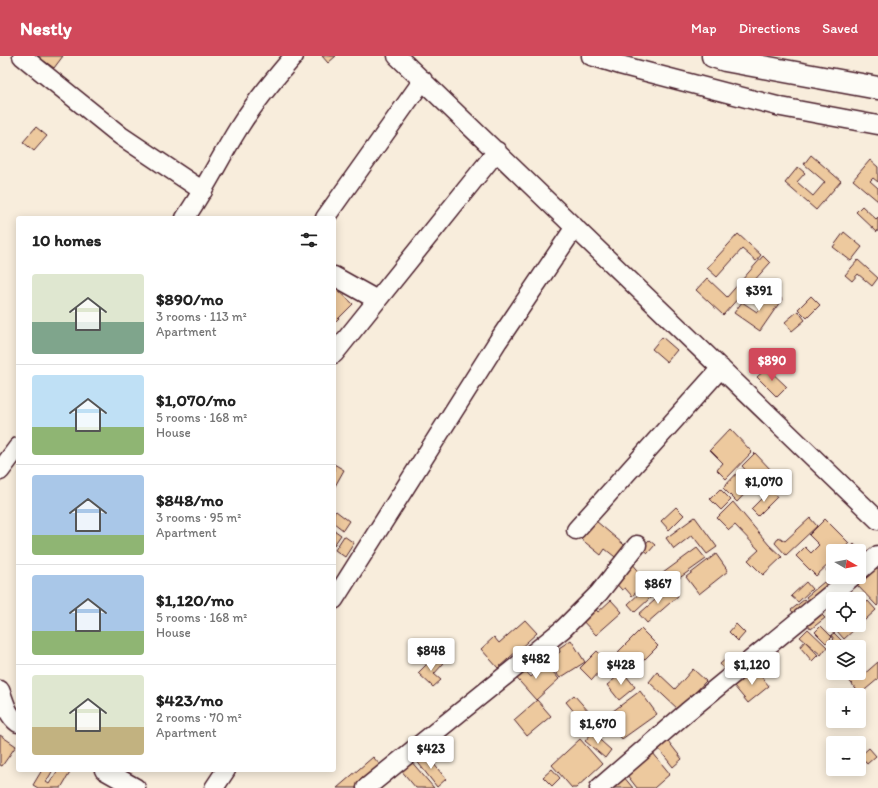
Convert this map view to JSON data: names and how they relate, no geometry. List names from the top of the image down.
{
  "north": "right",
  "page": {
    "header": "Nestly",
    "nav": ["Map", "Directions", "Saved"],
    "heading": "10 homes",
    "list": [
      {
        "name": "$890/mo",
        "note": "3 rooms · 113 m² · Apartment"
      },
      {
        "name": "$1,070/mo",
        "note": "5 rooms · 168 m² · House"
      },
      {
        "name": "$848/mo",
        "note": "3 rooms · 95 m² · Apartment"
      },
      {
        "name": "$1,120/mo",
        "note": "5 rooms · 168 m² · House"
      },
      {
        "name": "$423/mo",
        "note": "2 rooms · 70 m² · Apartment"
      }
    ],
    "price": [
      "$391",
      "$890",
      "$1,070",
      "$867",
      "$848",
      "$482",
      "$428",
      "$1,120",
      "$1,670",
      "$423"
    ],
    "map_buttons": ["+", "−"]
  }
}
